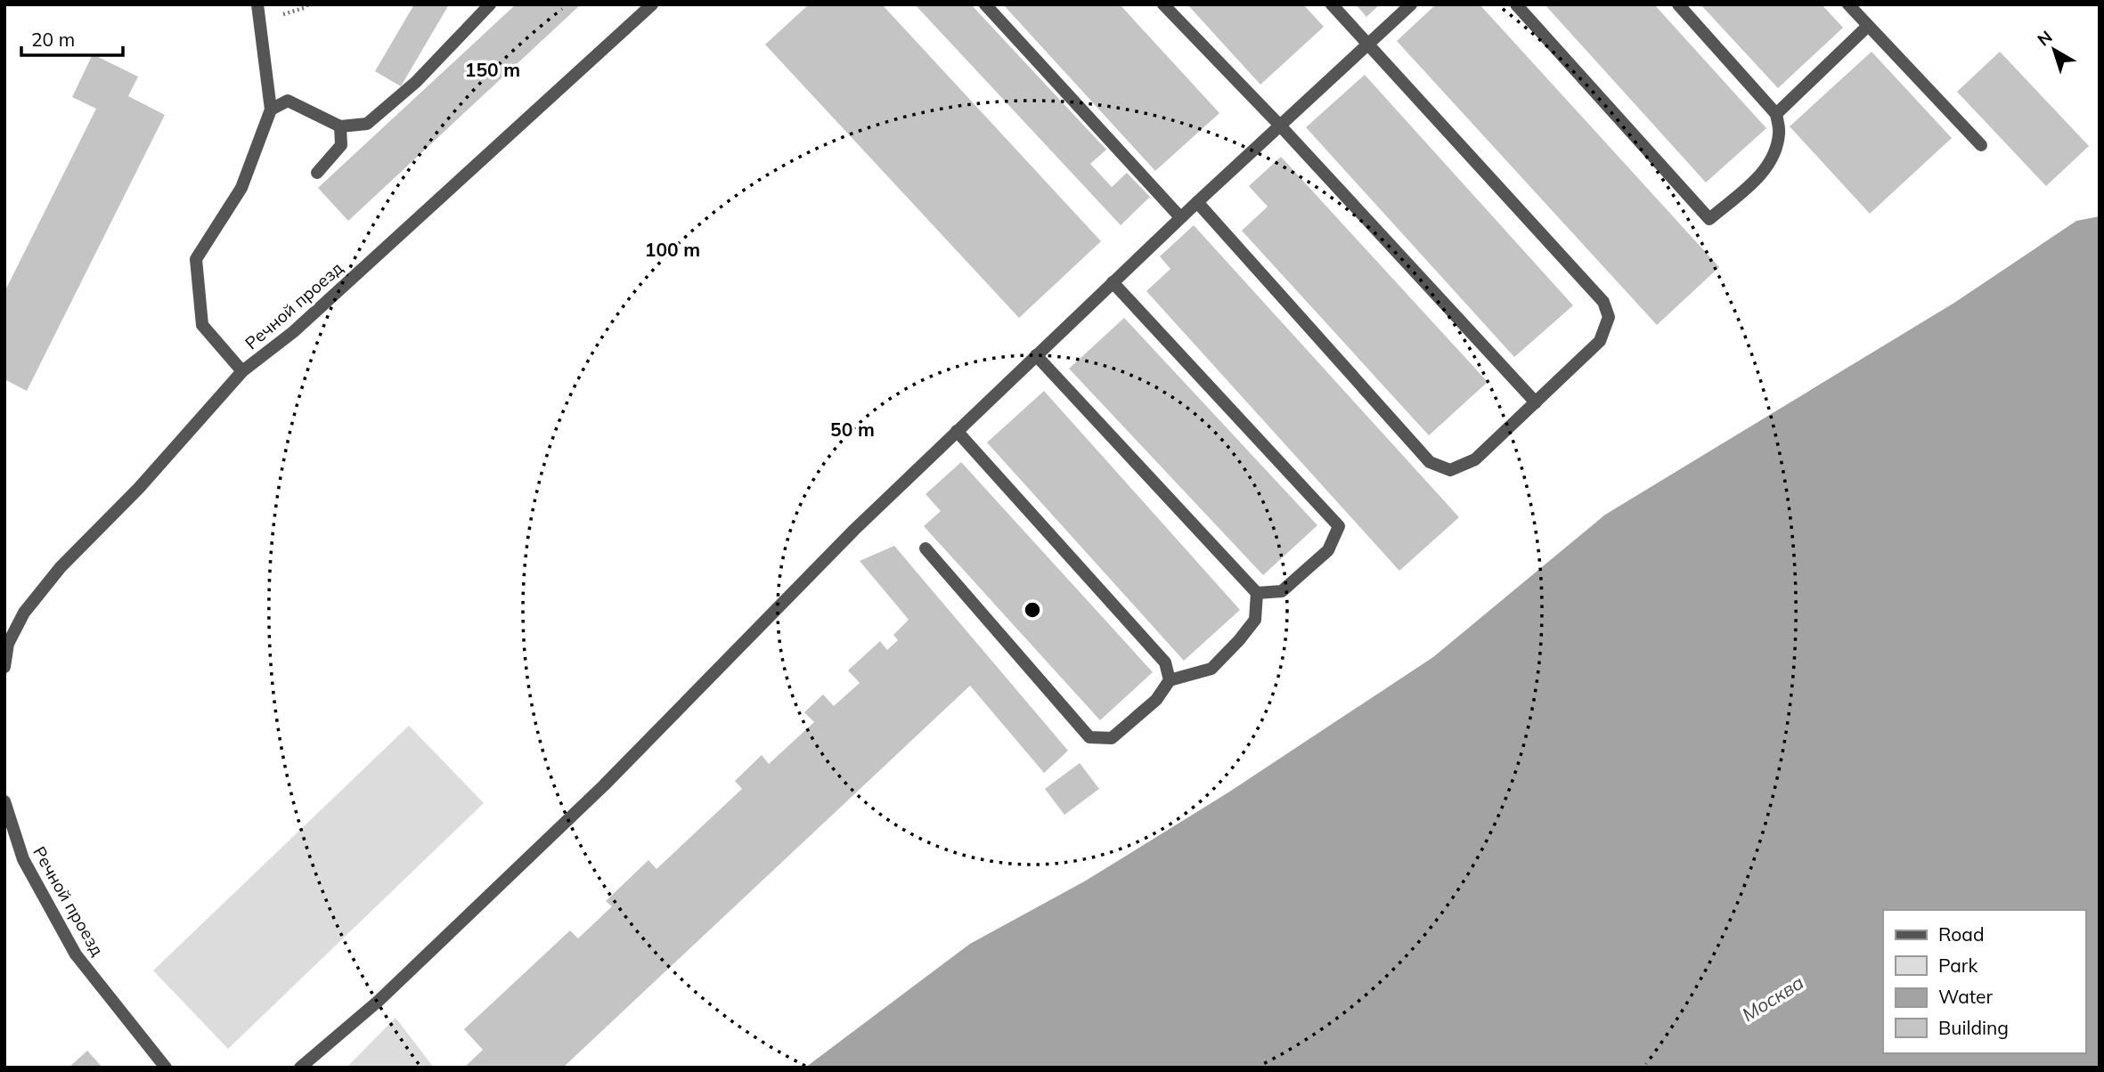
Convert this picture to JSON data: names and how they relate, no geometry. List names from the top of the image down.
{
  "streets": {
    "street": ["Речной проезд"]
  },
  "water": ["Москва"],
  "legend": [
    "Road",
    "Park",
    "Water",
    "Building"
  ],
  "scale_bar": "20 m",
  "north": "top left",
  "rings": ["150 m", "100 m", "50 m"]
}
